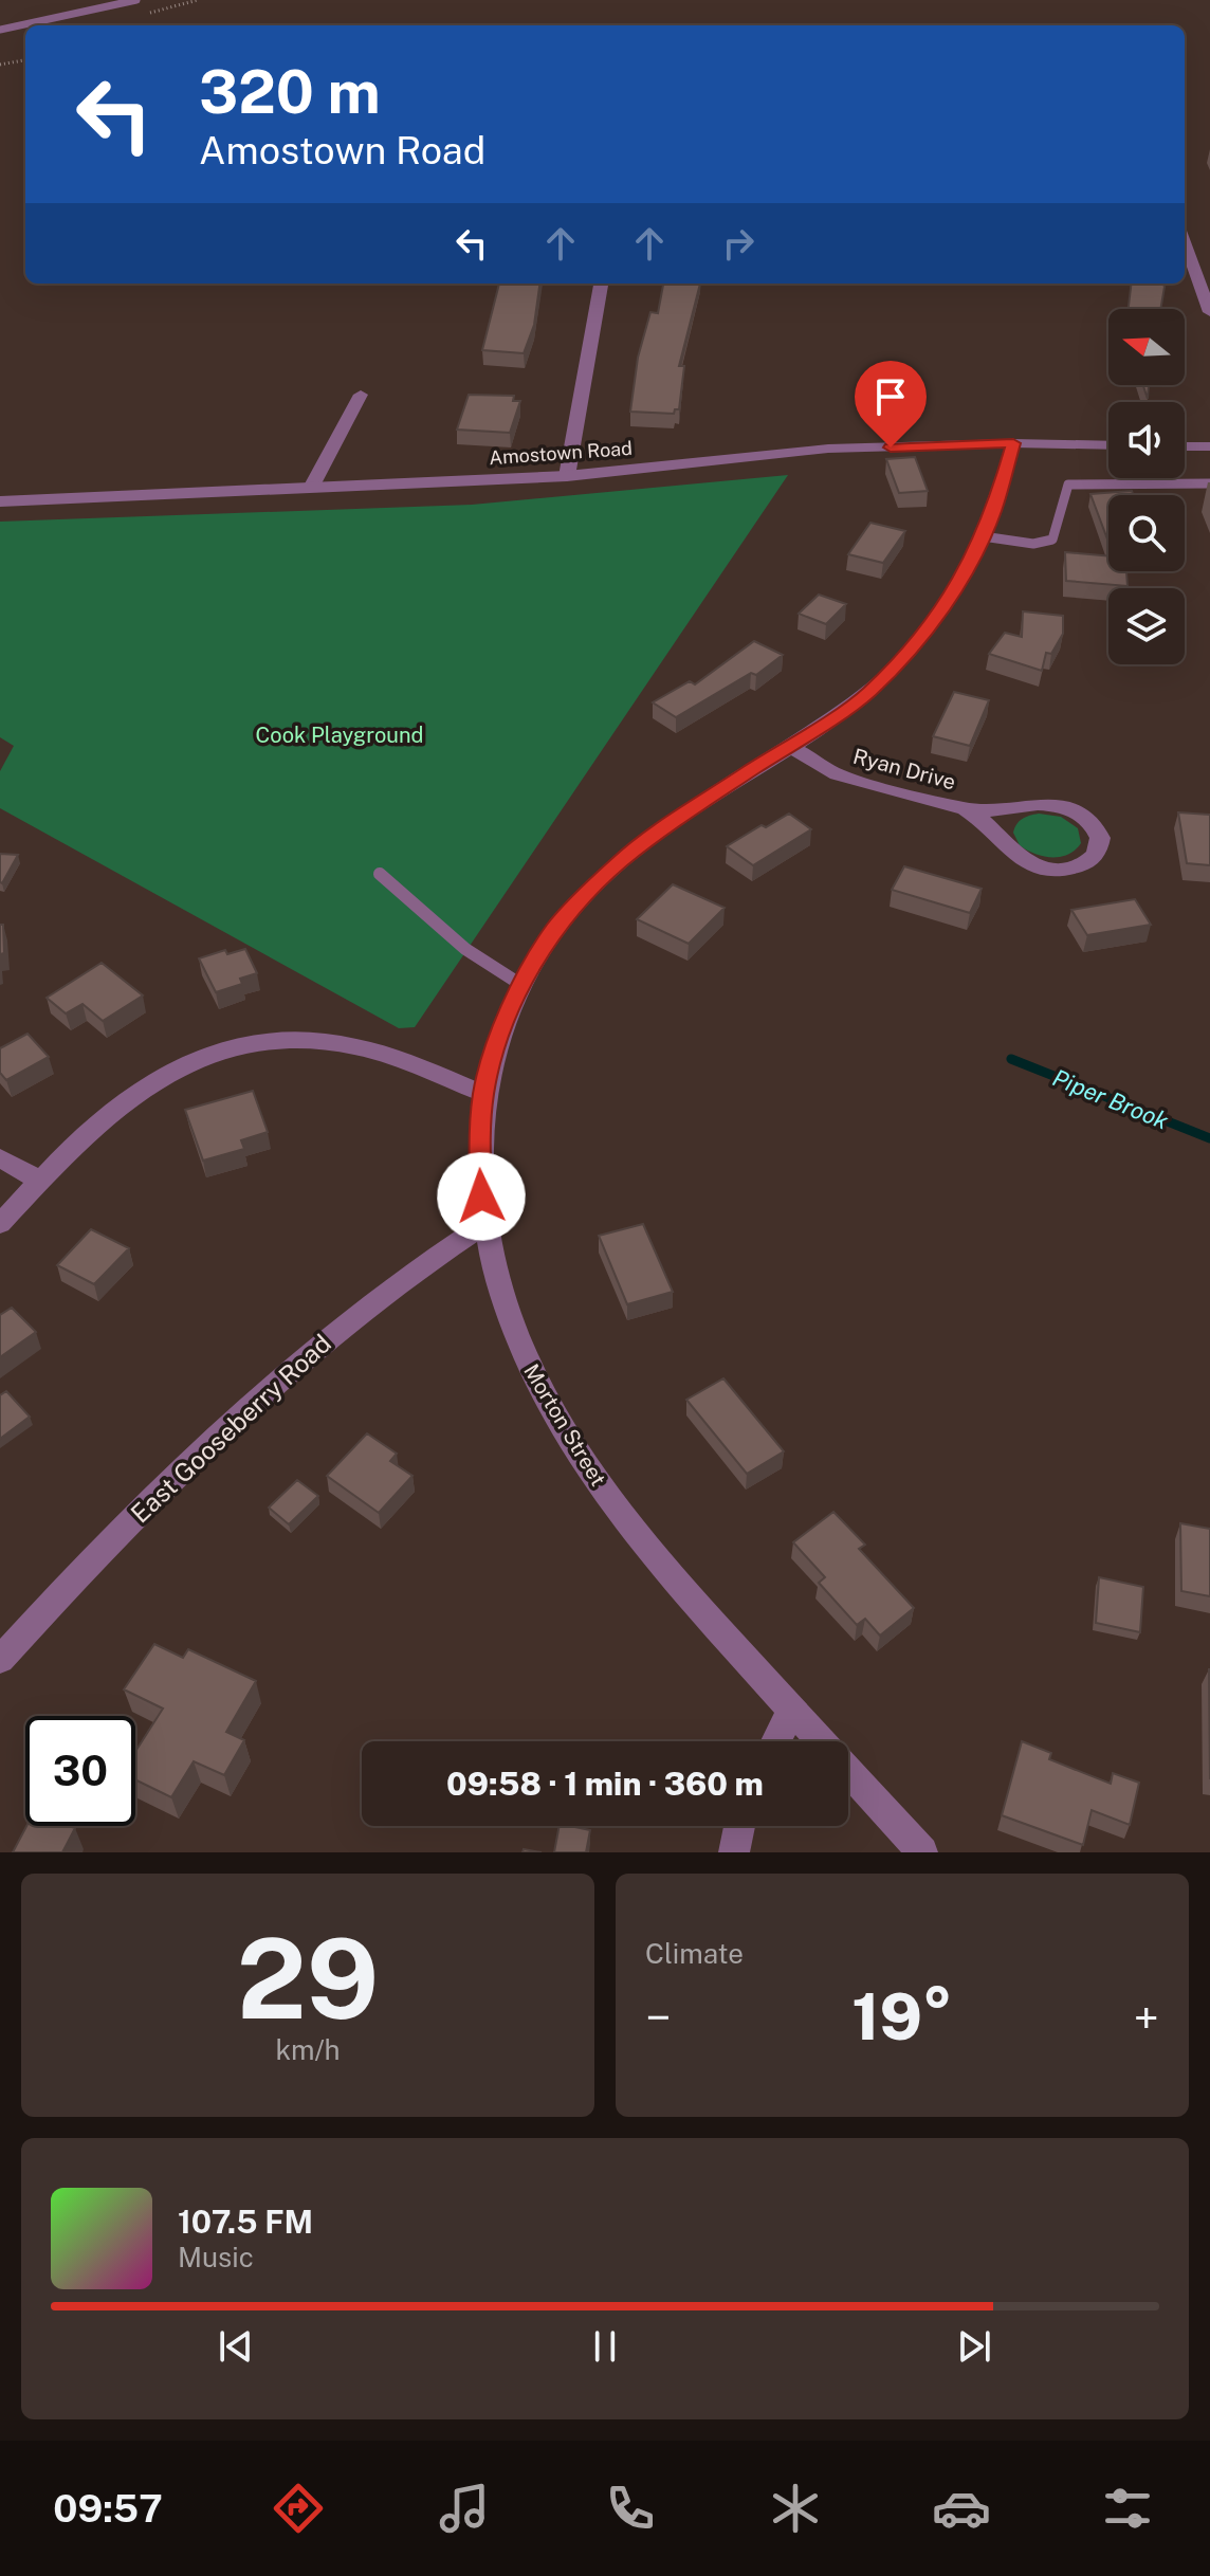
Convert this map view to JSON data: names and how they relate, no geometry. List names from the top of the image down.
{
  "streets": {
    "street": [
      "Amostown Road",
      "Ryan Drive",
      "Morton Street",
      "East Gooseberry Road"
    ]
  },
  "crossings": [
    ["Amostown Road", "Morton Street"],
    ["Ryan Drive", "Morton Street"],
    ["Morton Street", "East Gooseberry Road"]
  ],
  "water": ["Piper Brook"],
  "parks": ["Cook Playground"],
  "north": "left",
  "page": {
    "turn": ["320 m", "Amostown Road"],
    "limit": "30",
    "trip": "09:58 · 1 min · 360 m",
    "tile": [
      ["29", "km/h"],
      "Climate"
    ],
    "heat": ["−", "19°", "+"],
    "song": ["107.5 FM", "Music"],
    "tabs": "09:57"
  }
}
